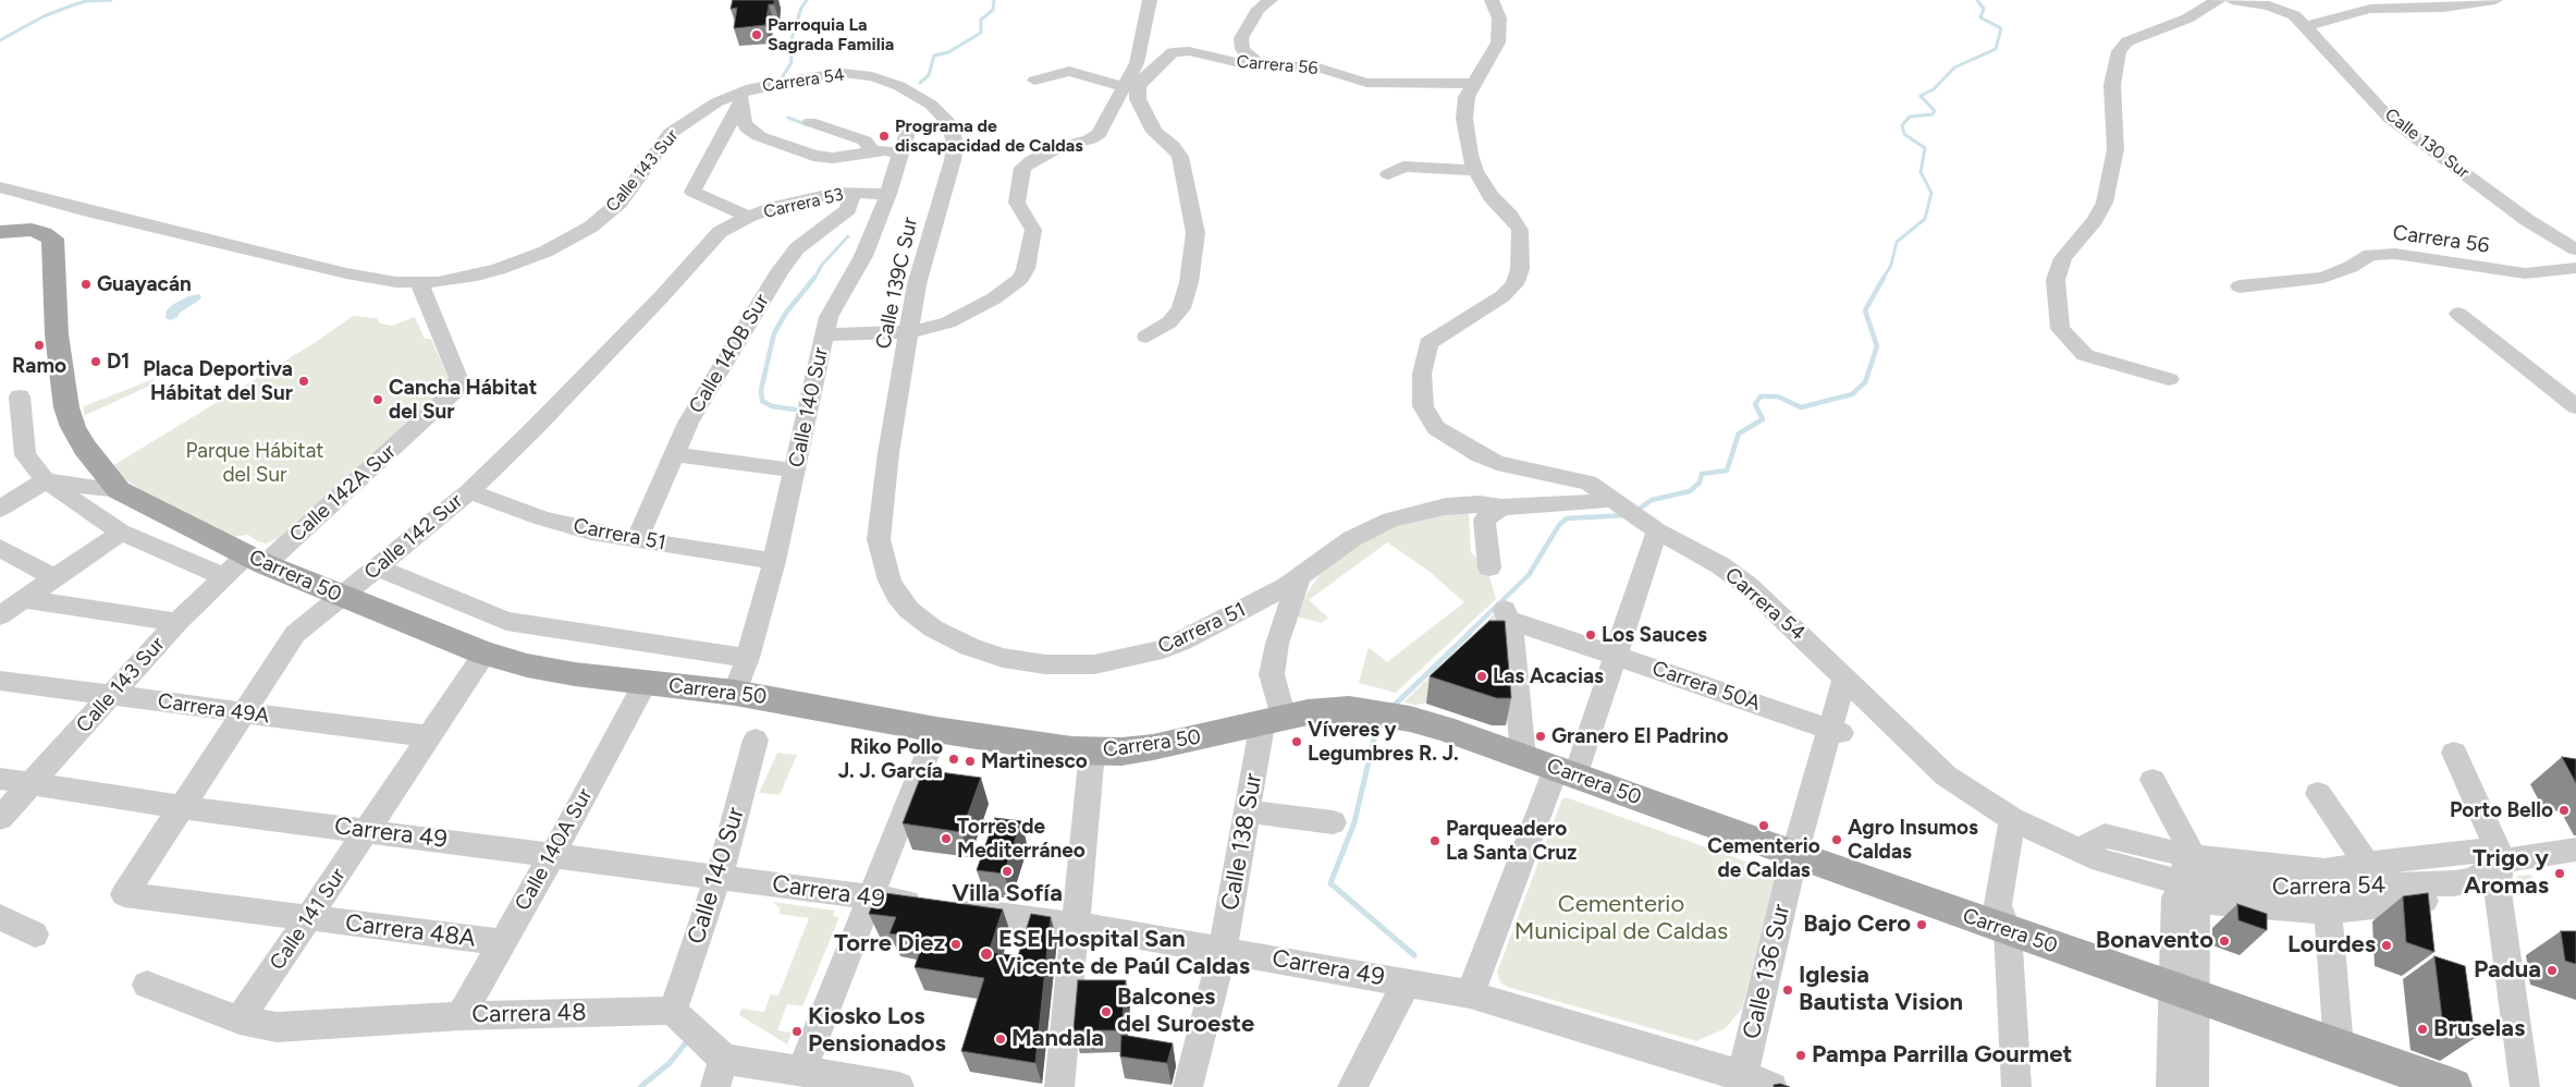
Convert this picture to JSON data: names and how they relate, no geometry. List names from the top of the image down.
{
  "streets": {
    "main road": ["Carrera 50"],
    "street": [
      "Carrera 56",
      "Carrera 54",
      "Calle 130 Sur",
      "Calle 143 Sur",
      "Carrera 53",
      "Calle 139C Sur",
      "Calle 140B Sur",
      "Calle 140 Sur",
      "Calle 142A Sur",
      "Carrera 51",
      "Calle 142 Sur",
      "Carrera 50A",
      "Carrera 49A",
      "Carrera 49",
      "Calle 138 Sur",
      "Calle 140A Sur",
      "Calle 141 Sur",
      "Carrera 48A",
      "Calle 136 Sur",
      "Carrera 48"
    ]
  },
  "crossings": [
    ["Carrera 54", "Calle 143 Sur"],
    ["Carrera 54", "Carrera 53"],
    ["Carrera 54", "Calle 139C Sur"],
    ["Carrera 54", "Carrera 51"],
    ["Carrera 54", "Calle 136 Sur"],
    ["Calle 143 Sur", "Carrera 53"],
    ["Calle 143 Sur", "Calle 142A Sur"],
    ["Calle 143 Sur", "Carrera 50"],
    ["Calle 143 Sur", "Carrera 49A"],
    ["Calle 143 Sur", "Carrera 49"],
    ["Carrera 53", "Calle 140B Sur"],
    ["Carrera 53", "Calle 140 Sur"],
    ["Carrera 53", "Calle 142 Sur"],
    ["Calle 139C Sur", "Carrera 51"],
    ["Calle 140B Sur", "Carrera 51"],
    ["Calle 140 Sur", "Carrera 51"],
    ["Calle 140 Sur", "Carrera 50"],
    ["Calle 140 Sur", "Carrera 49"],
    ["Calle 140 Sur", "Carrera 48"],
    ["Calle 142A Sur", "Carrera 50"],
    ["Carrera 51", "Calle 142 Sur"],
    ["Calle 142 Sur", "Carrera 50"],
    ["Calle 142 Sur", "Carrera 49A"],
    ["Calle 142 Sur", "Carrera 49"],
    ["Calle 142 Sur", "Carrera 48A"],
    ["Carrera 50", "Carrera 50A"],
    ["Carrera 50", "Calle 138 Sur"],
    ["Carrera 50", "Calle 140A Sur"],
    ["Carrera 50", "Calle 141 Sur"],
    ["Carrera 50", "Calle 136 Sur"],
    ["Carrera 50A", "Calle 136 Sur"],
    ["Carrera 49A", "Calle 141 Sur"],
    ["Carrera 49", "Calle 138 Sur"],
    ["Carrera 49", "Calle 140A Sur"],
    ["Carrera 49", "Calle 141 Sur"],
    ["Carrera 49", "Calle 136 Sur"],
    ["Calle 140A Sur", "Carrera 48A"],
    ["Calle 140A Sur", "Carrera 48"],
    ["Calle 141 Sur", "Carrera 48A"],
    ["Calle 141 Sur", "Carrera 48"]
  ],
  "parks": ["Parque Hábitat del Sur", "Cementerio Municipal de Caldas"],
  "places": [
    "Parroquia La Sagrada Familia",
    "Programa de discapacidad de Caldas",
    "Guayacán",
    "Ramo",
    "D1",
    "Placa Deportiva Hábitat del Sur",
    "Cancha Hábitat del Sur",
    "Los Sauces",
    "Las Acacias",
    "Granero El Padrino",
    "Víveres y Legumbres R. J.",
    "Riko Pollo J. J. García",
    "Martinesco",
    "Porto Bello",
    "Cementerio de Caldas",
    "Torres de Mediterráneo",
    "Agro Insumos Caldas",
    "Parqueadero La Santa Cruz",
    "Villa Sofía",
    "Trigo y Aromas",
    "Bajo Cero",
    "Bonavento",
    "Torre Diez",
    "Lourdes",
    "ESE Hospital San Vicente de Paúl Caldas",
    "Padua",
    "Iglesia Bautista Vision",
    "Balcones del Suroeste",
    "Bruselas",
    "Kiosko Los Pensionados",
    "Mandala",
    "Pampa Parrilla Gourmet"
  ]
}
